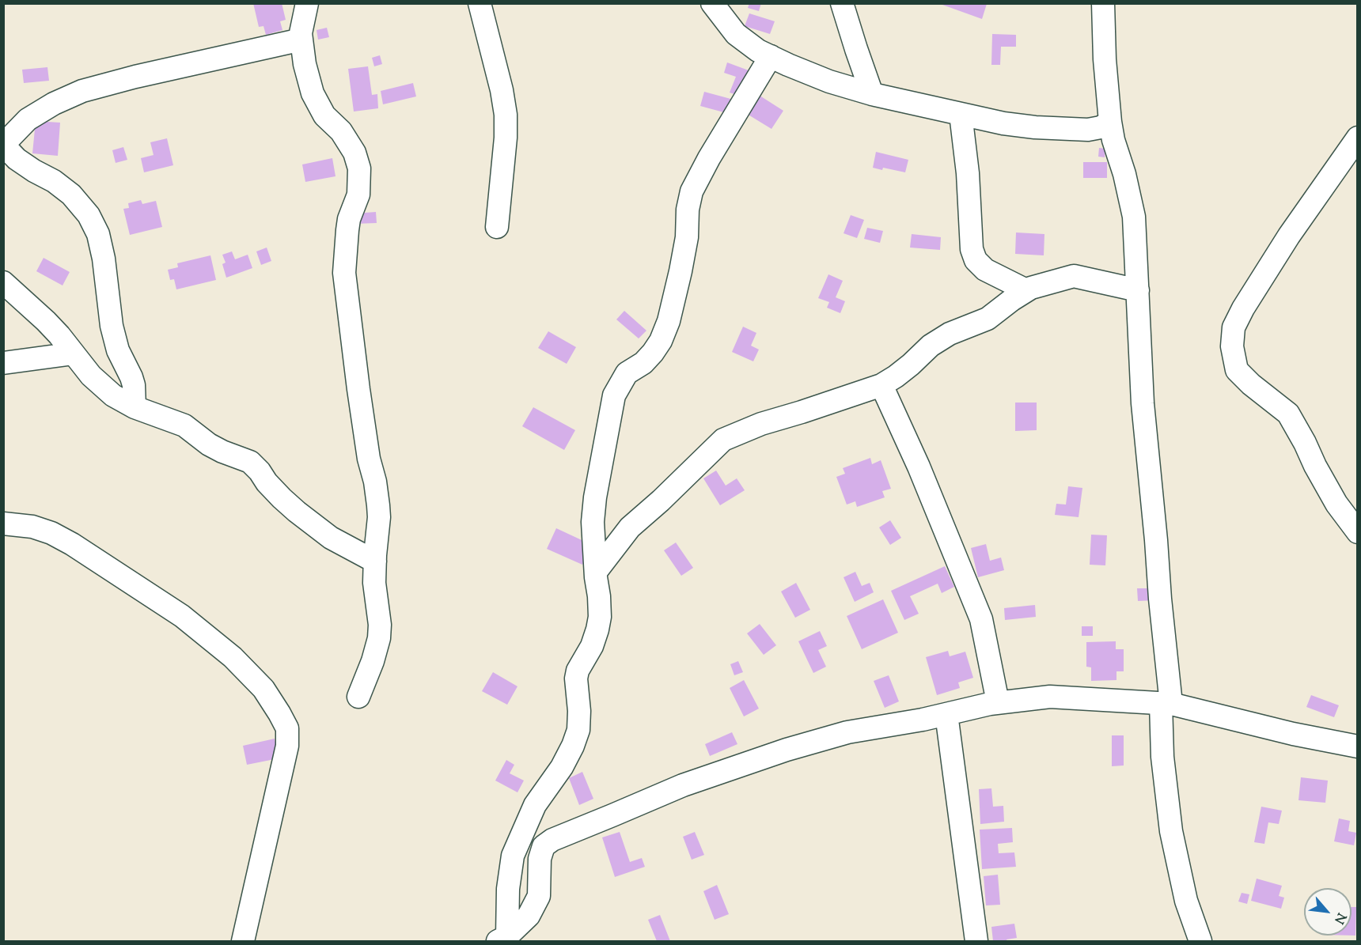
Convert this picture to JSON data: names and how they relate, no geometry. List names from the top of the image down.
{
  "north": "bottom right"
}
